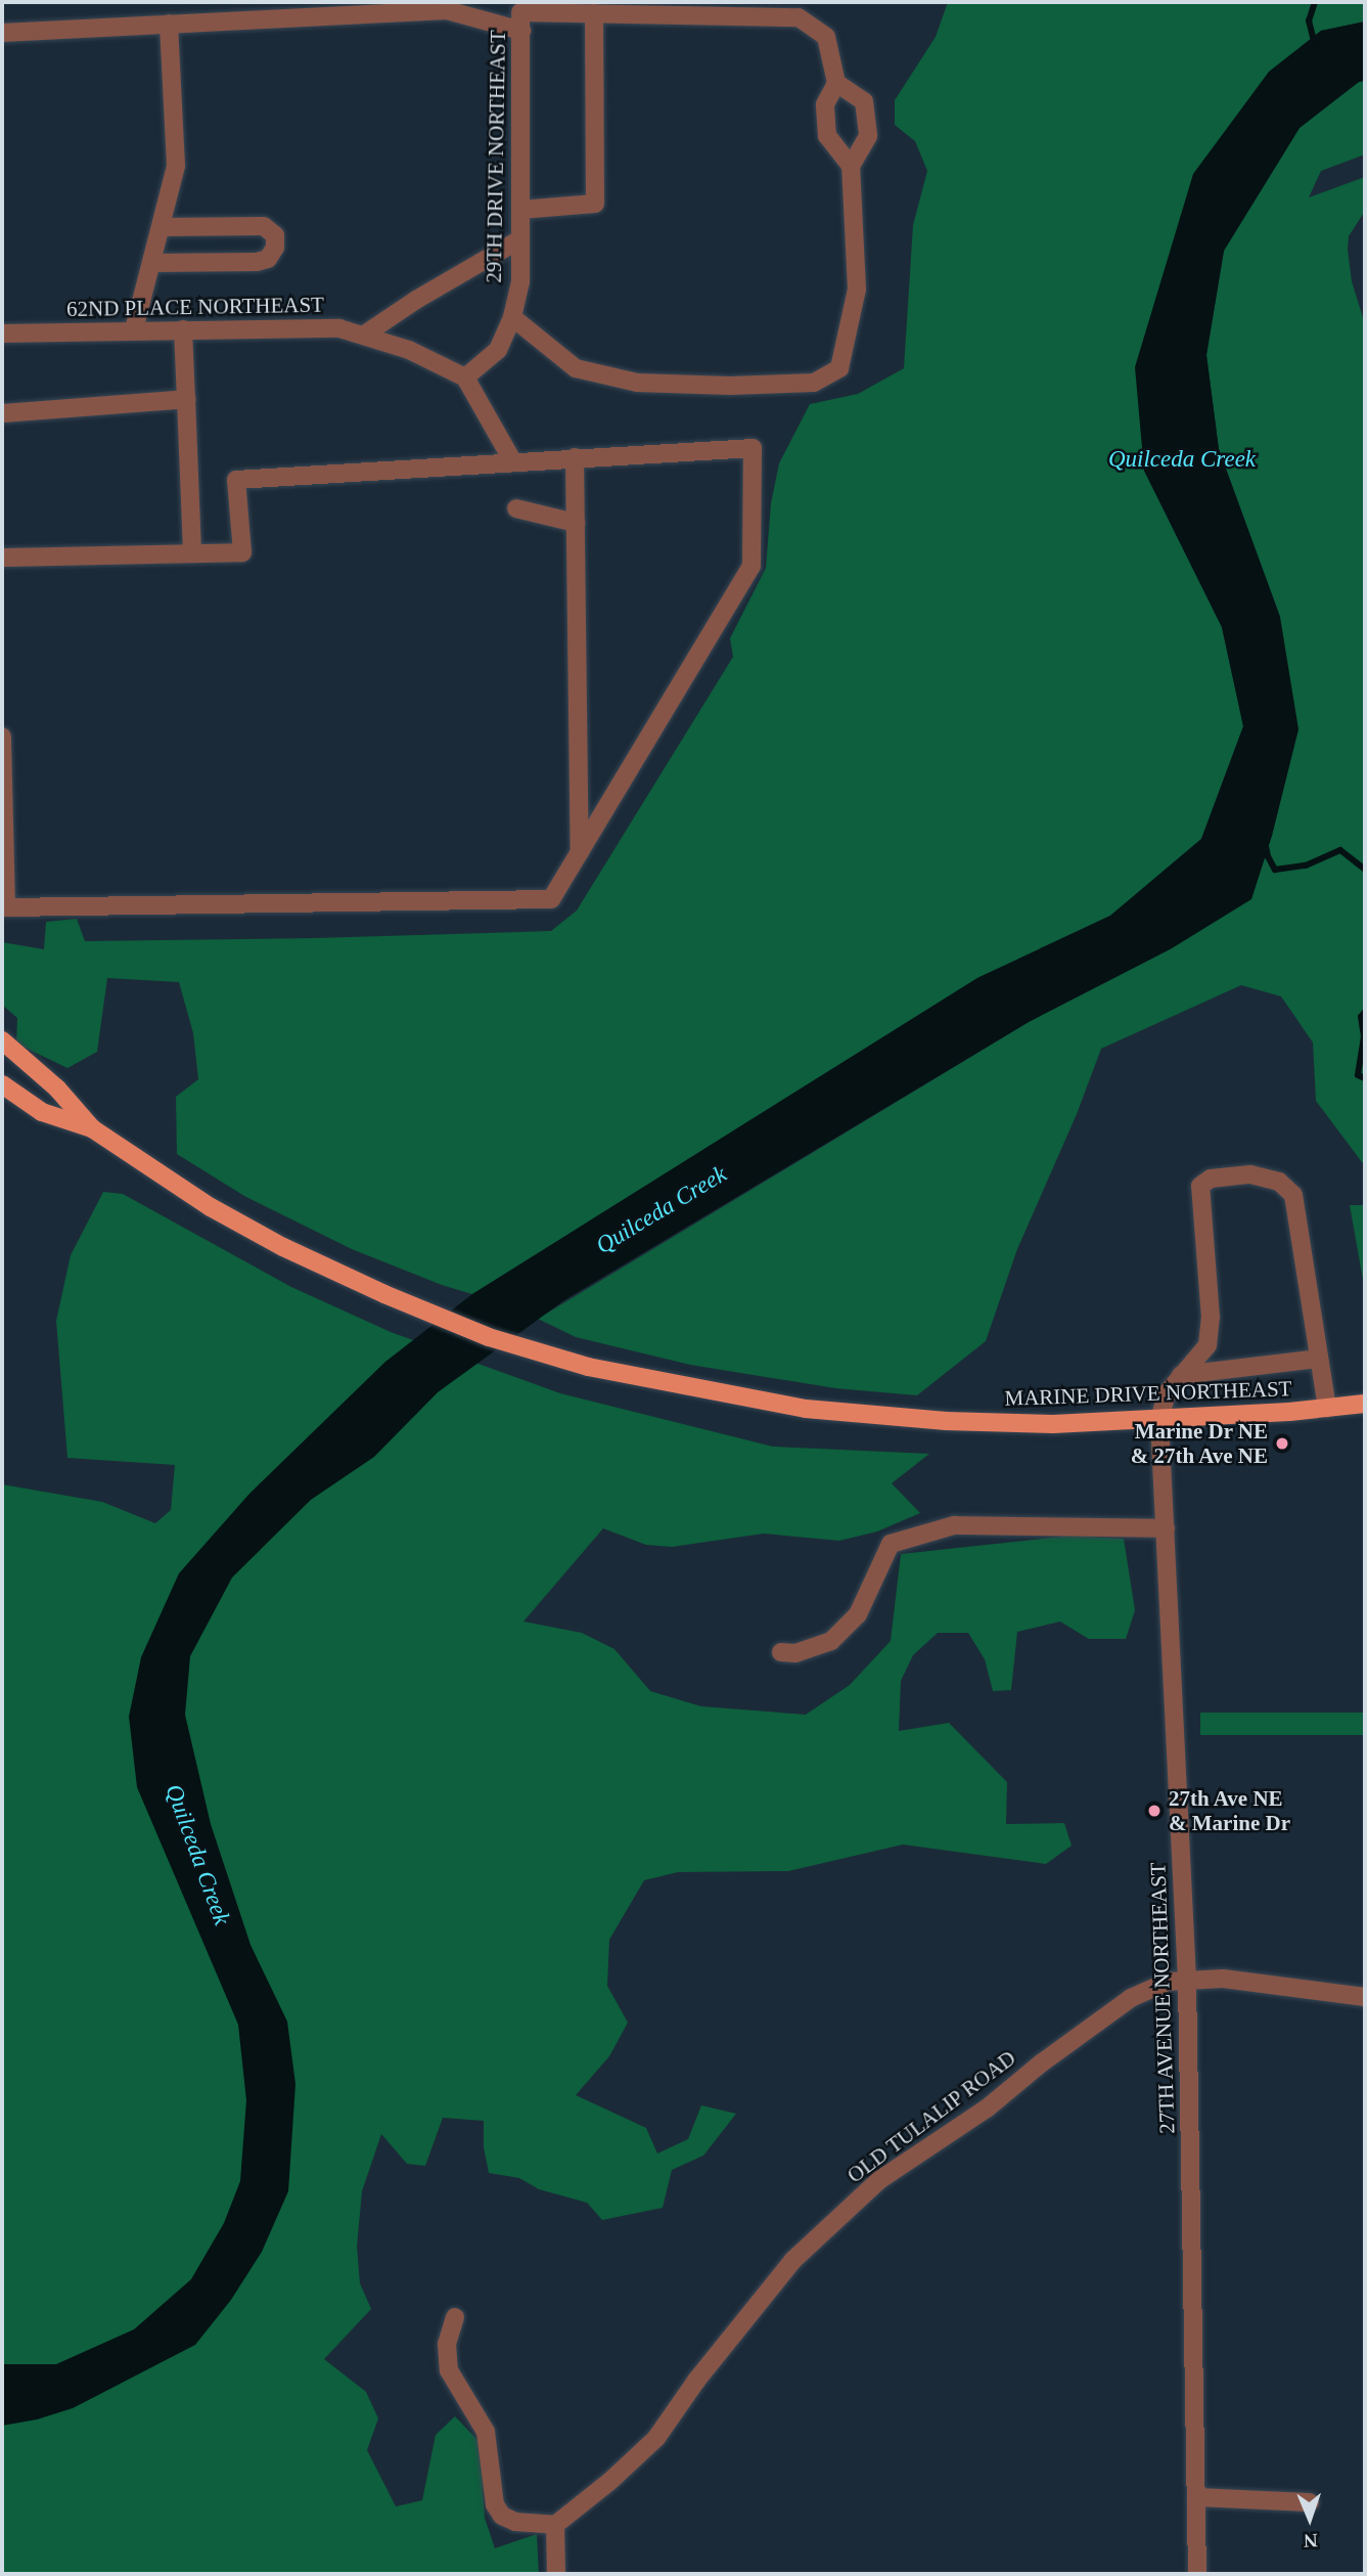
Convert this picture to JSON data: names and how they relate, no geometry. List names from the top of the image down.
{
  "streets": {
    "main road": ["MARINE DRIVE NORTHEAST"],
    "street": [
      "29TH DRIVE NORTHEAST",
      "62ND PLACE NORTHEAST",
      "27TH AVENUE NORTHEAST",
      "OLD TULALIP ROAD"
    ]
  },
  "crossings": [
    ["29TH DRIVE NORTHEAST", "62ND PLACE NORTHEAST"],
    ["MARINE DRIVE NORTHEAST", "27TH AVENUE NORTHEAST"],
    ["27TH AVENUE NORTHEAST", "OLD TULALIP ROAD"]
  ],
  "water": ["Quilceda Creek"],
  "places": ["Marine Dr NE & 27th Ave NE", "27th Ave NE & Marine Dr"],
  "north": "bottom"
}
